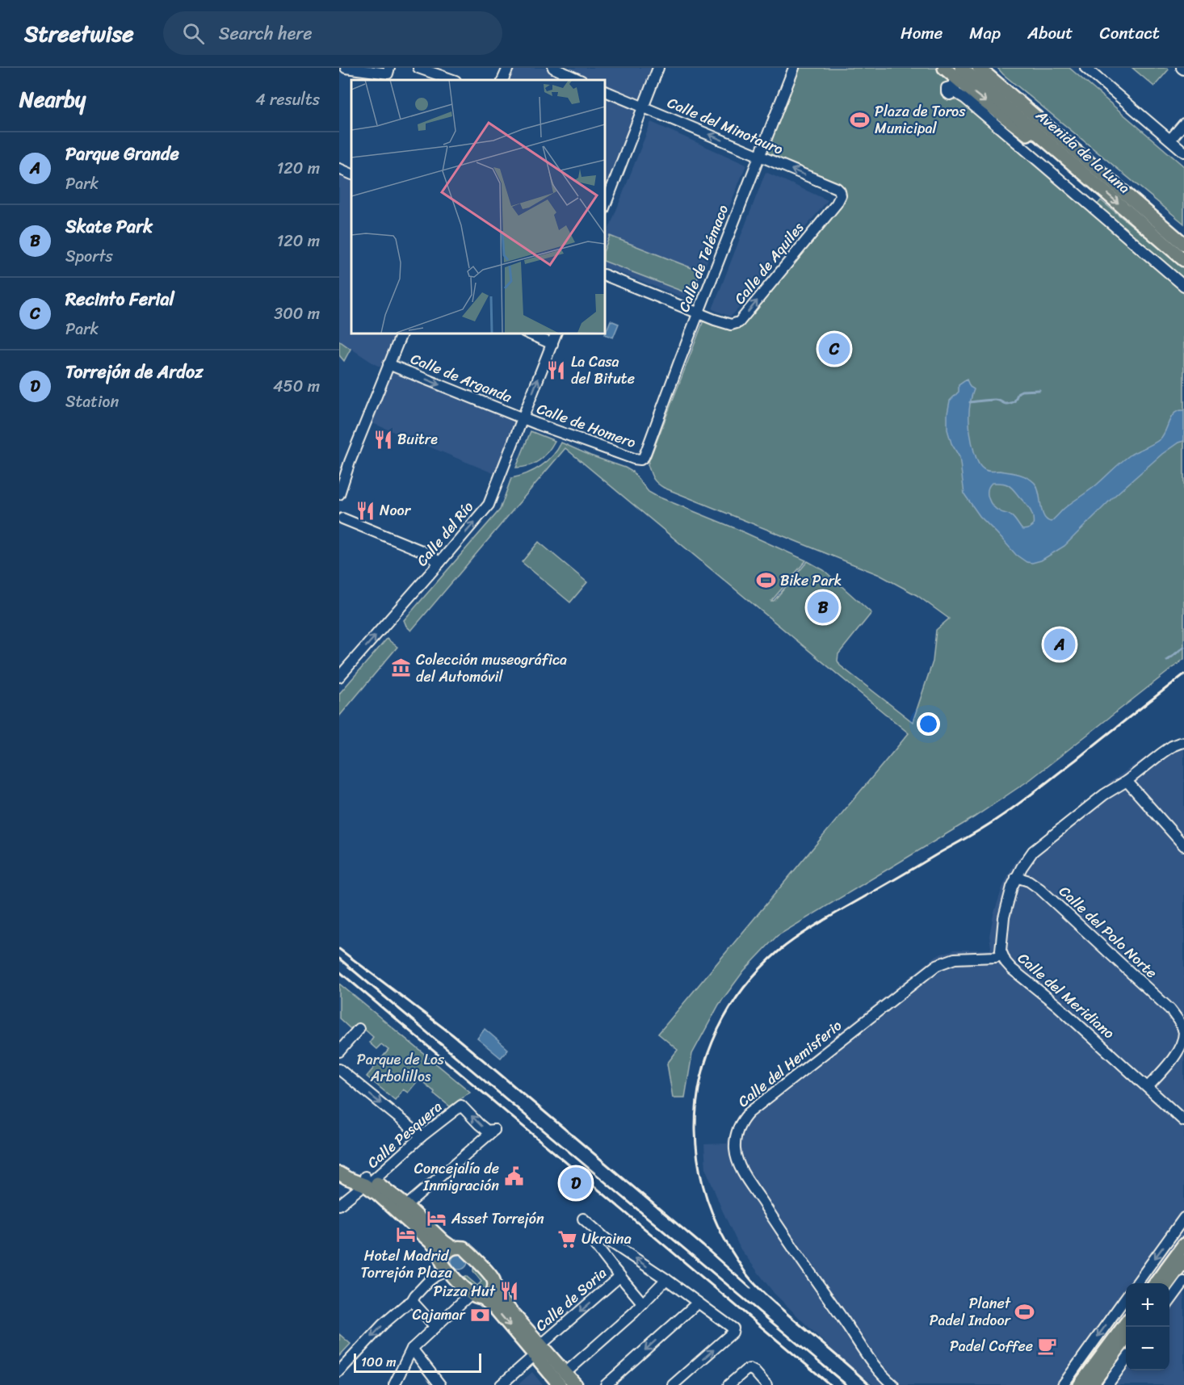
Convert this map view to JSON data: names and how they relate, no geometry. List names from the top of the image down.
{
  "streets": {
    "main road": ["Avenida de la Luna"],
    "street": [
      "Calle del Minotauro",
      "Calle de Telémaco",
      "Calle de Aquiles",
      "Calle de Arganda",
      "Calle de Homero",
      "Calle del Río",
      "Calle del Polo Norte",
      "Calle del Meridiano",
      "Calle del Hemisferio",
      "Calle Pesquera",
      "Calle de Soria"
    ]
  },
  "crossings": [
    ["Calle del Minotauro", "Calle de Telémaco"],
    ["Calle del Minotauro", "Calle de Aquiles"],
    ["Calle de Telémaco", "Calle de Aquiles"],
    ["Calle de Telémaco", "Calle de Homero"],
    ["Calle de Arganda", "Calle de Homero"],
    ["Calle de Arganda", "Calle del Río"],
    ["Calle de Homero", "Calle del Río"],
    ["Calle del Polo Norte", "Calle del Meridiano"],
    ["Calle del Meridiano", "Calle del Hemisferio"]
  ],
  "one_way": [
    "Calle del Minotauro",
    "Calle de Aquiles",
    "Calle de Arganda",
    "Calle del Río"
  ],
  "parks": ["Parque de Los Arbolillos"],
  "places": {
    "sports": ["Plaza de Toros Municipal", "Bike Park", "Planet Padel Indoor"],
    "restaurant": [
      "La Casa del Bitute",
      "Buitre",
      "Noor",
      "Pizza Hut"
    ],
    "museum": ["Colección museográfica del Automóvil"],
    "public building": ["Concejalía de Inmigración"],
    "hotel": ["Asset Torrejón", "Hotel Madrid Torrejón Plaza"],
    "supermarket": ["Ukraina"],
    "bank": ["Cajamar"],
    "cafe": ["Padel Coffee"]
  },
  "scale_bar": "100 m",
  "page": {
    "header": "Streetwise",
    "search": "Search here",
    "nav": [
      "Home",
      "Map",
      "About",
      "Contact"
    ],
    "heading": ["Nearby", "4 results"],
    "list": [
      {
        "mark": "A",
        "name": "Parque Grande",
        "note": "Park",
        "value": "120 m"
      },
      {
        "mark": "B",
        "name": "Skate Park",
        "note": "Sports",
        "value": "120 m"
      },
      {
        "mark": "C",
        "name": "Recinto Ferial",
        "note": "Park",
        "value": "300 m"
      },
      {
        "mark": "D",
        "name": "Torrejón de Ardoz",
        "note": "Station",
        "value": "450 m"
      }
    ],
    "pins": [
      "C",
      "B",
      "A",
      "D"
    ],
    "map_buttons": ["+", "−"],
    "scale": "100 m"
  }
}
